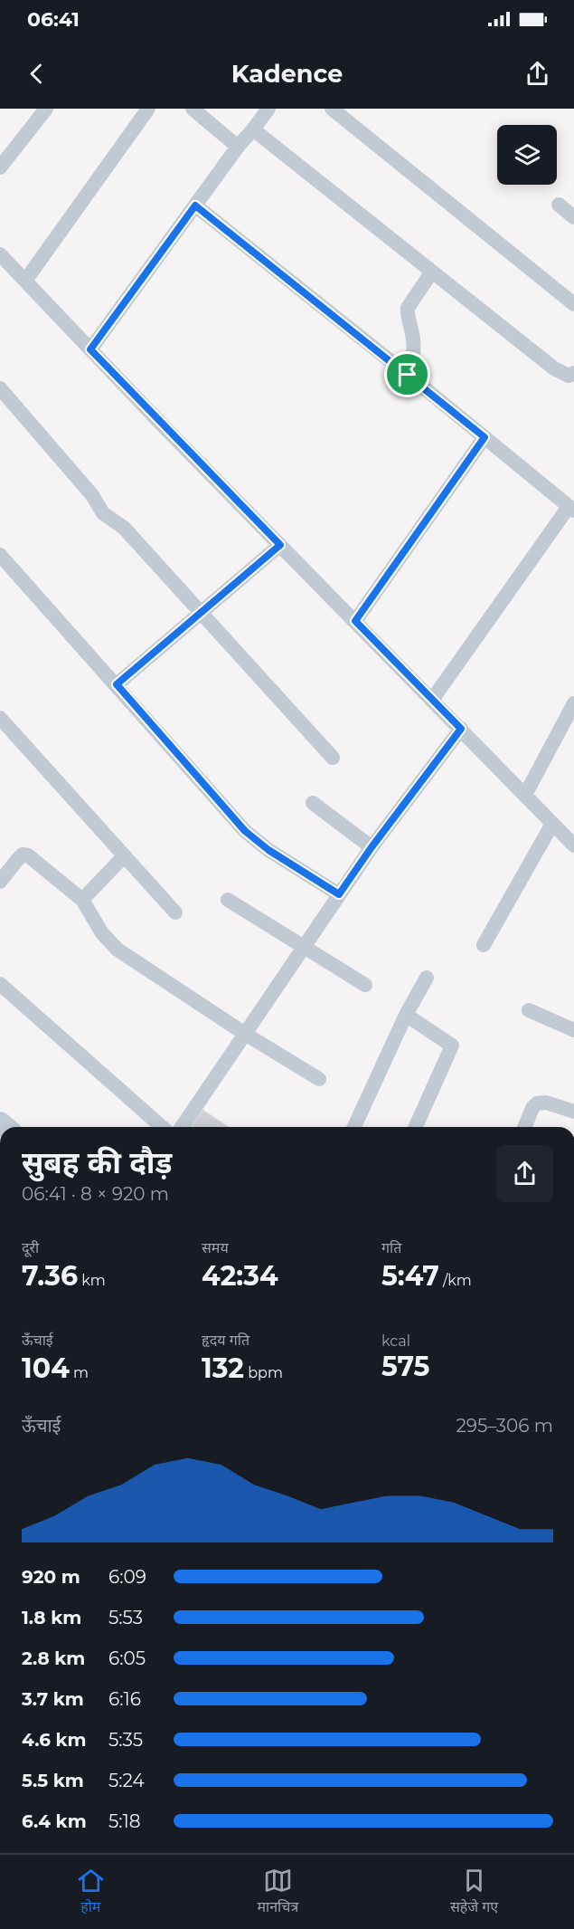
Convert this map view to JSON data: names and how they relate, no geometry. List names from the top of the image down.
{
  "page": {
    "status": "06:41",
    "header": "Kadence",
    "heading": ["सुबह की दौड़", "06:41 · 8 × 920 m"],
    "stats": [
      ["दूरी", "7.36 km"],
      ["समय", "42:34"],
      ["गति", "5:47 /km"],
      ["ऊँचाई", "104 m"],
      ["हृदय गति", "132 bpm"],
      ["kcal", "575"]
    ],
    "chart": ["ऊँचाई", "295–306 m"],
    "list": [
      {
        "name": "920 m",
        "note": "6:09"
      },
      {
        "name": "1.8 km",
        "note": "5:53"
      },
      {
        "name": "2.8 km",
        "note": "6:05"
      },
      {
        "name": "3.7 km",
        "note": "6:16"
      },
      {
        "name": "4.6 km",
        "note": "5:35"
      },
      {
        "name": "5.5 km",
        "note": "5:24"
      },
      {
        "name": "6.4 km",
        "note": "5:18"
      }
    ],
    "tabs": ["होम", "मानचित्र", "सहेजे गए"]
  }
}
